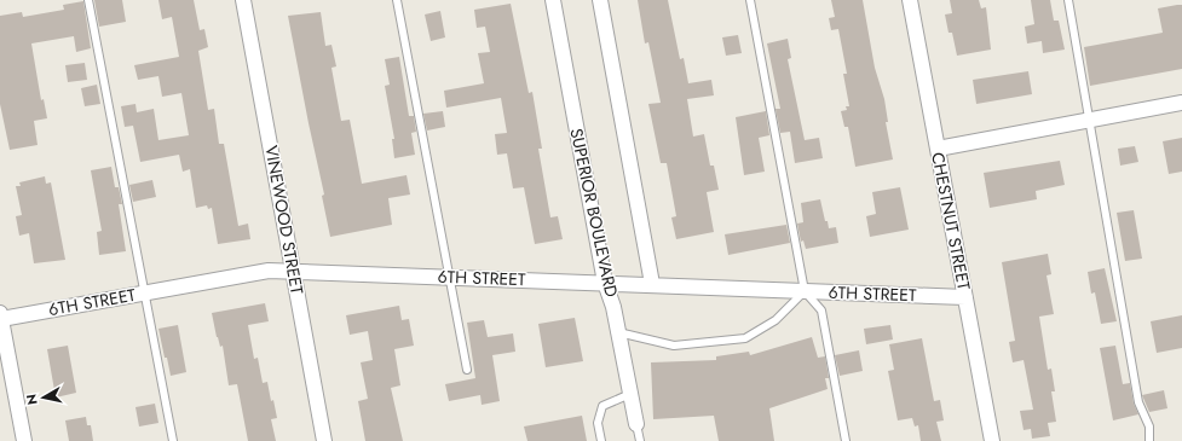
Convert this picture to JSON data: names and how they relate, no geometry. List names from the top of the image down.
{
  "streets": {
    "street": [
      "SUPERIOR BOULEVARD",
      "VINEWOOD STREET",
      "CHESTNUT STREET",
      "6TH STREET"
    ]
  },
  "crossings": [
    ["SUPERIOR BOULEVARD", "6TH STREET"],
    ["VINEWOOD STREET", "6TH STREET"],
    ["CHESTNUT STREET", "6TH STREET"]
  ],
  "north": "left"
}
